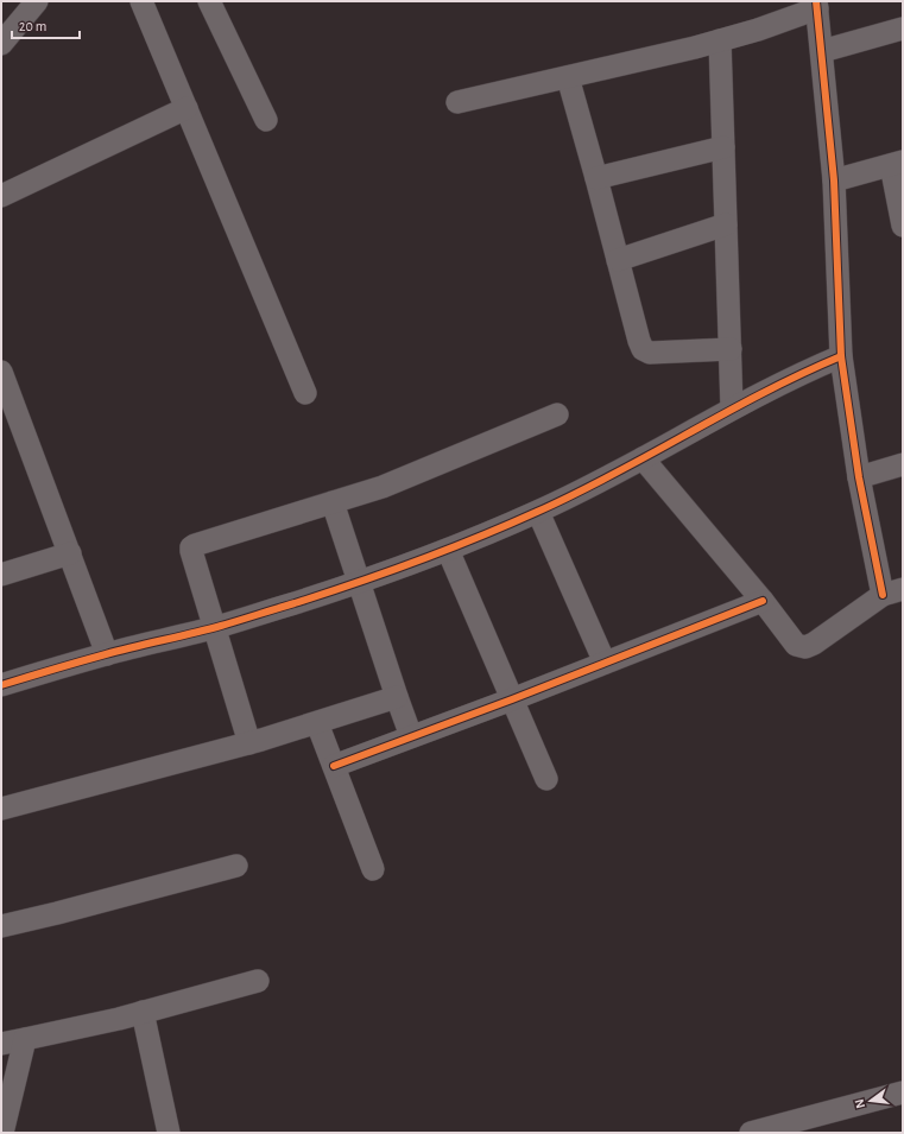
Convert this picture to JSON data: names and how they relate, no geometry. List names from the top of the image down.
{
  "scale_bar": "20 m",
  "north": "left"
}
